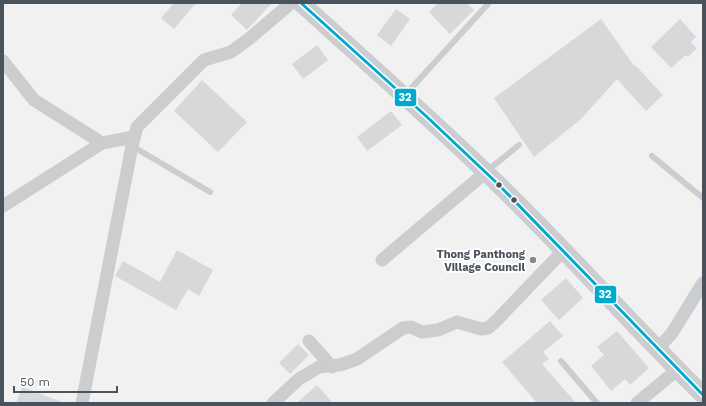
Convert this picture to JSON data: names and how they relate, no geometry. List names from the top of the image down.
{
  "places": ["Thong Panthong Village Council"],
  "lines": ["transit line 32"],
  "scale_bar": "50 m"
}
